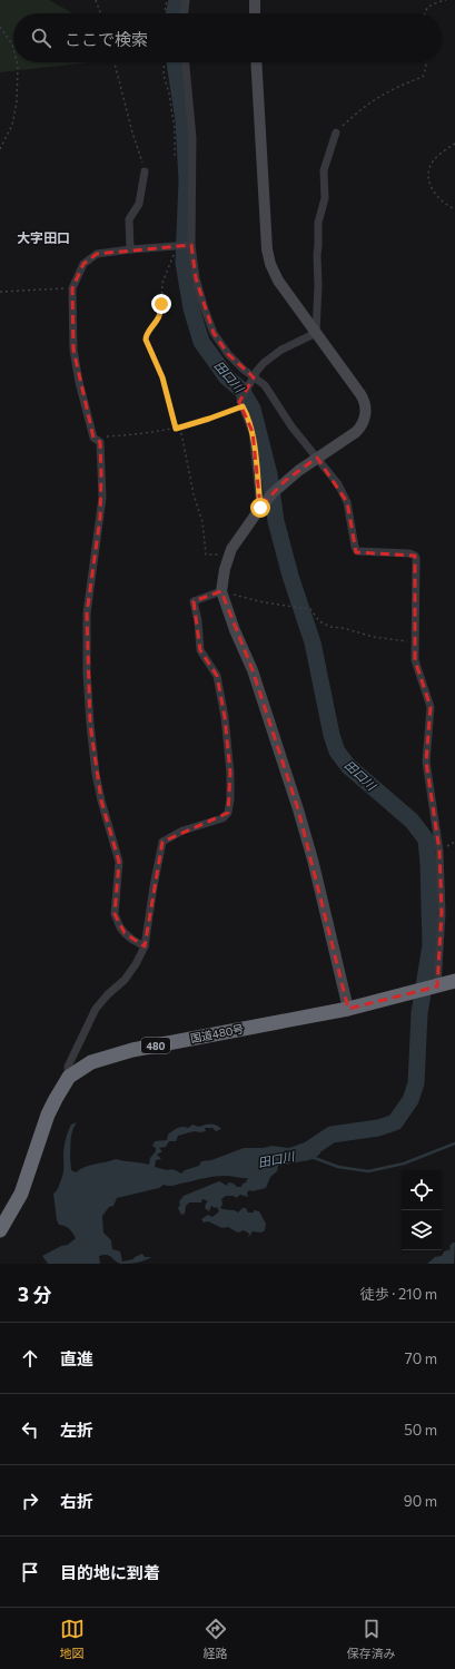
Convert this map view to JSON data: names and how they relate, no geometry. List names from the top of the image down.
{
  "streets": {
    "highway": ["国道480号", "480"]
  },
  "districts": ["大字田口"],
  "water": ["田口川"],
  "page": {
    "search": "ここで検索",
    "heading": ["3 分", "徒歩 · 210 m"],
    "list": [
      ["直進", "70 m"],
      ["左折", "50 m"],
      ["右折", "90 m"],
      "目的地に到着"
    ],
    "nav": ["地図", "経路", "保存済み"]
  }
}
